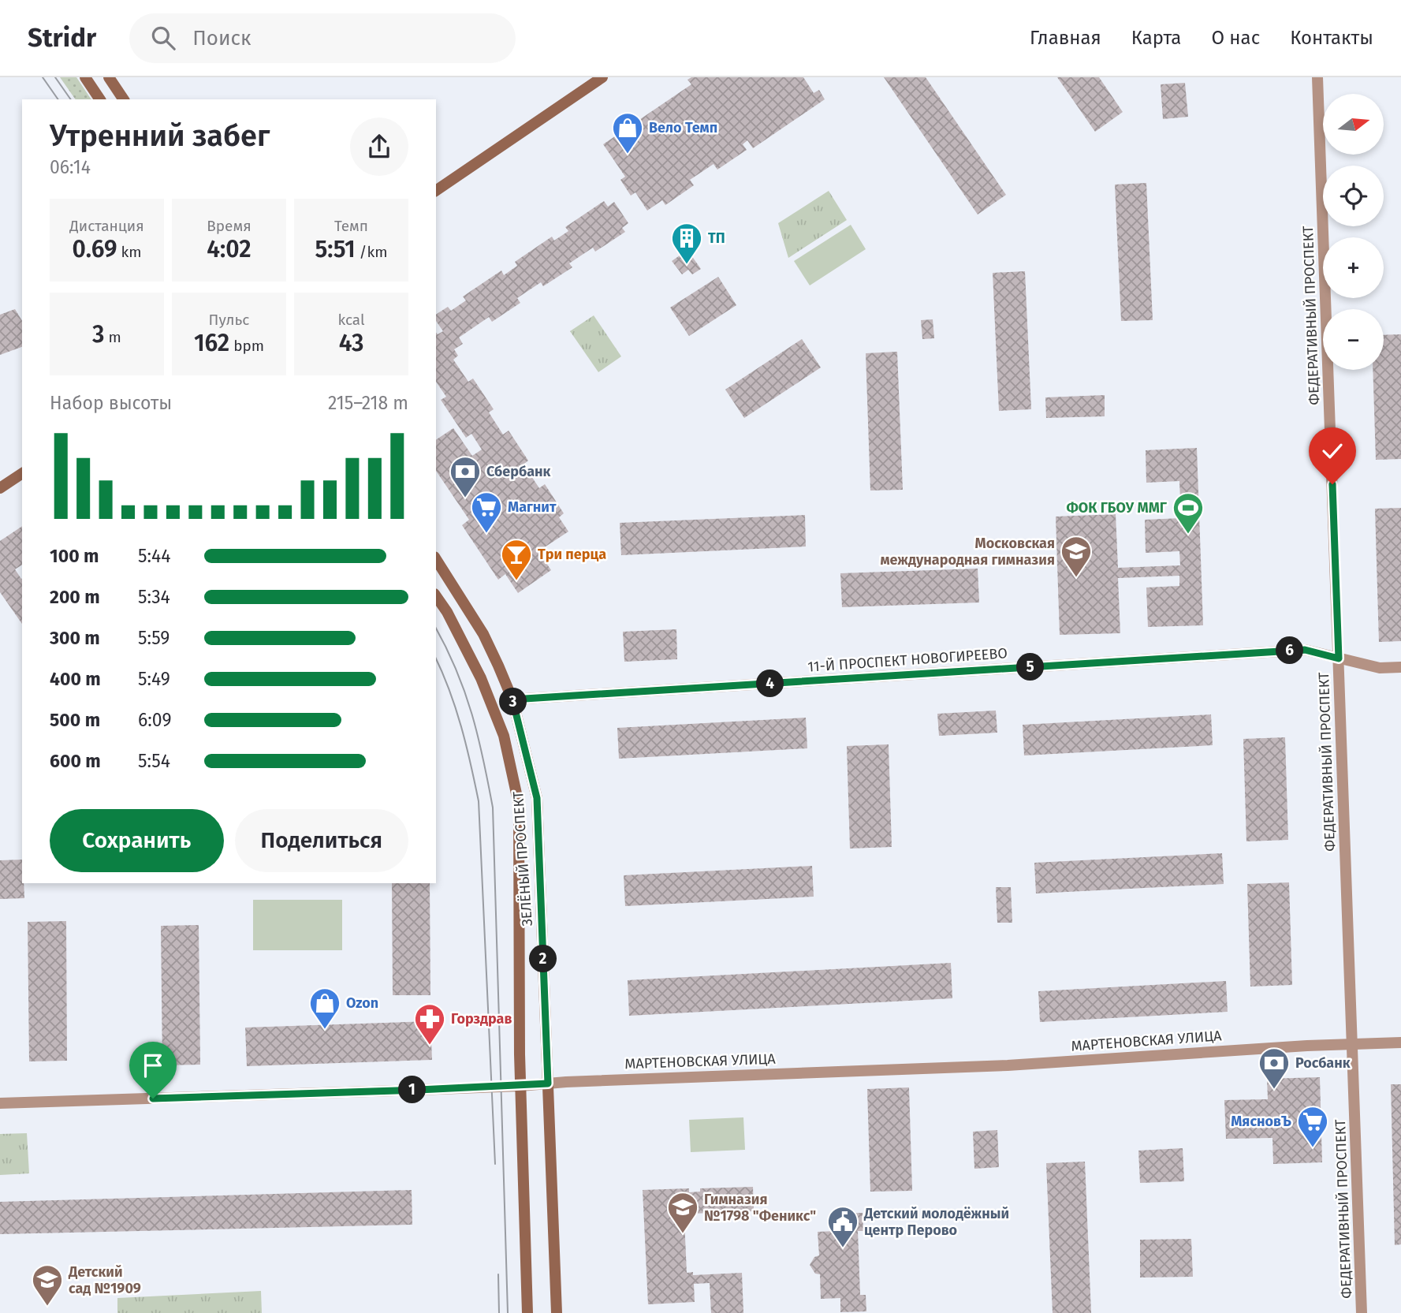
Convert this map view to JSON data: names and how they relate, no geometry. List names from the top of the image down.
{
  "streets": {
    "main road": ["ЗЕЛЁНЫЙ ПРОСПЕКТ"],
    "street": ["ФЕДЕРАТИВНЫЙ ПРОСПЕКТ", "11-Й ПРОСПЕКТ НОВОГИРЕЕВО", "МАРТЕНОВСКАЯ УЛИЦА"]
  },
  "crossings": [
    ["ФЕДЕРАТИВНЫЙ ПРОСПЕКТ", "11-Й ПРОСПЕКТ НОВОГИРЕЕВО"],
    ["ФЕДЕРАТИВНЫЙ ПРОСПЕКТ", "МАРТЕНОВСКАЯ УЛИЦА"],
    ["11-Й ПРОСПЕКТ НОВОГИРЕЕВО", "ЗЕЛЁНЫЙ ПРОСПЕКТ"],
    ["ЗЕЛЁНЫЙ ПРОСПЕКТ", "МАРТЕНОВСКАЯ УЛИЦА"]
  ],
  "places": {
    "shop": ["Вело Темп", "Ozon"],
    "building": ["ТП"],
    "bank": ["Сбербанк", "Росбанк"],
    "supermarket": ["Магнит", "МясновЪ"],
    "sports": ["ФОК ГБОУ ММГ"],
    "school or university": ["Московская международная гимназия", "Гимназия №1798 \"Феникс\"", "Детский сад №1909"],
    "bar": ["Три перца"],
    "pharmacy": ["Горздрав"],
    "public building": ["Детский молодёжный центр Перово"]
  },
  "north": "right",
  "page": {
    "header": "Stridr",
    "search": "Поиск",
    "nav": [
      "Главная",
      "Карта",
      "О нас",
      "Контакты"
    ],
    "map_buttons": ["+", "−"],
    "heading": ["Утренний забег", "06:14"],
    "stats": [
      ["Дистанция", "0.69 km"],
      ["Время", "4:02"],
      ["Темп", "5:51 /km"],
      ["3 m"],
      ["Пульс", "162 bpm"],
      ["kcal", "43"]
    ],
    "chart": ["Набор высоты", "215–218 m"],
    "list": [
      {
        "name": "100 m",
        "note": "5:44"
      },
      {
        "name": "200 m",
        "note": "5:34"
      },
      {
        "name": "300 m",
        "note": "5:59"
      },
      {
        "name": "400 m",
        "note": "5:49"
      },
      {
        "name": "500 m",
        "note": "6:09"
      },
      {
        "name": "600 m",
        "note": "5:54"
      }
    ],
    "pins": [
      "6",
      "5",
      "4",
      "3",
      "2",
      "1"
    ],
    "buttons": ["Сохранить", "Поделиться"]
  }
}
